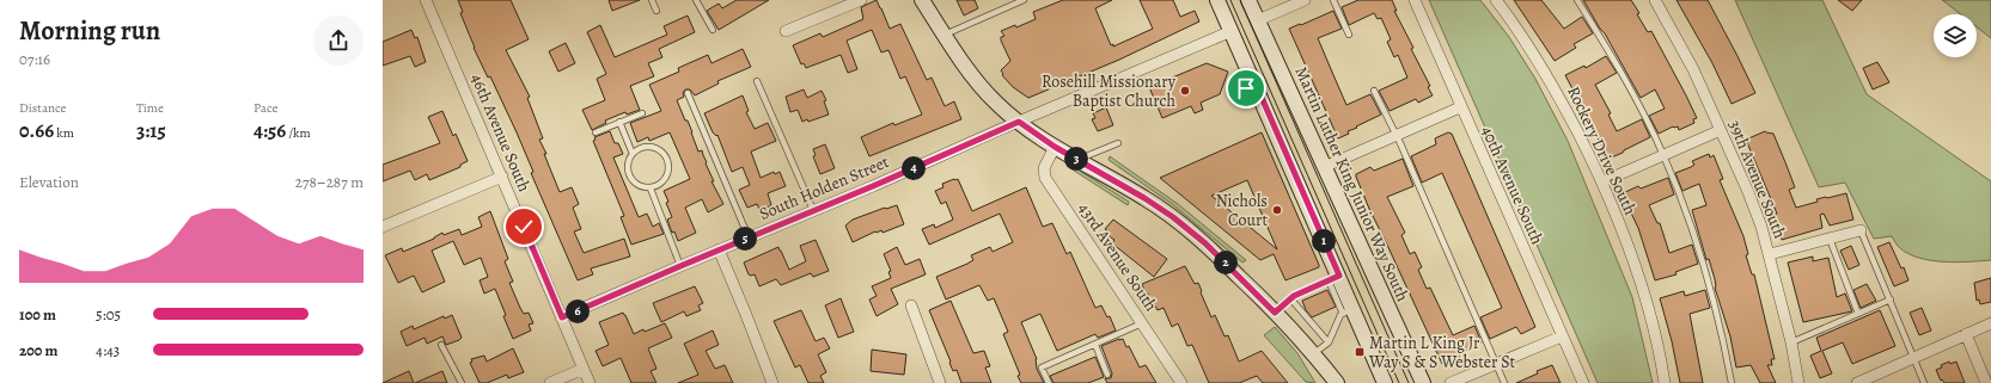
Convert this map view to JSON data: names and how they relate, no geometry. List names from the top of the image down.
{
  "streets": {
    "main road": ["Martin Luther King Junior Way South"],
    "street": [
      "46th Avenue South",
      "Rockery Drive South",
      "39th Avenue South",
      "40th Avenue South",
      "South Holden Street",
      "43rd Avenue South"
    ]
  },
  "crossings": [
    ["46th Avenue South", "South Holden Street"]
  ],
  "places": {
    "other": ["Rosehill Missionary Baptist Church", "Nichols Court"],
    "transit": ["Martin L King Jr Way S & S Webster St"]
  },
  "page": {
    "heading": ["Morning run", "07:16"],
    "stats": [
      ["Distance", "0.66 km"],
      ["Time", "3:15"],
      ["Pace", "4:56 /km"]
    ],
    "pins": [
      "3",
      "4",
      "5",
      "1",
      "2",
      "6"
    ],
    "chart": ["Elevation", "278–287 m"],
    "list": [
      {
        "name": "100 m",
        "note": "5:05"
      },
      {
        "name": "200 m",
        "note": "4:43"
      }
    ]
  }
}
